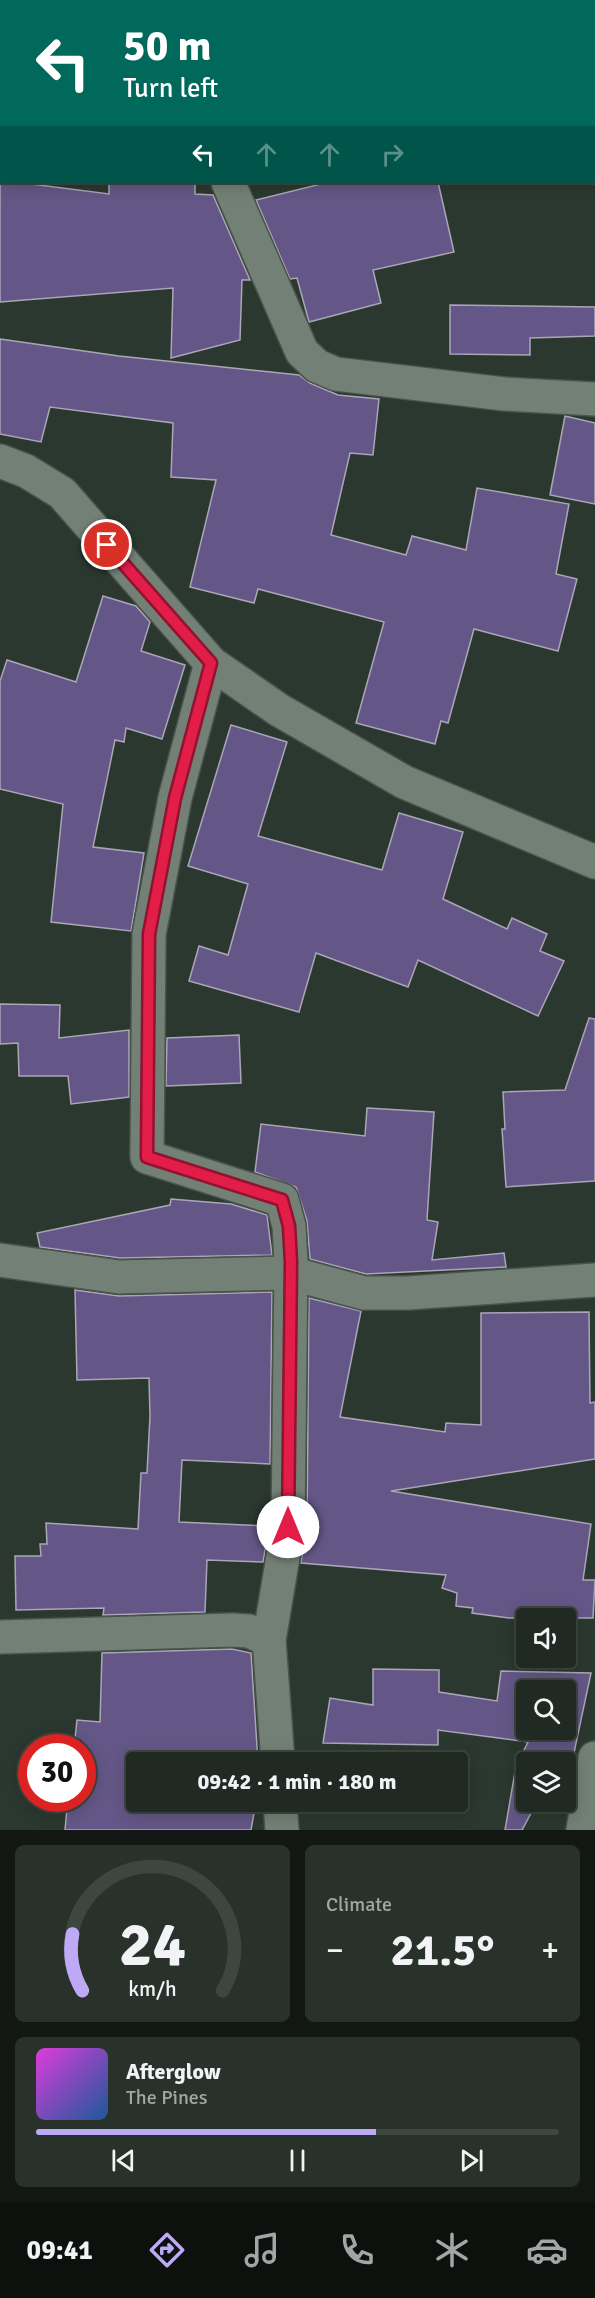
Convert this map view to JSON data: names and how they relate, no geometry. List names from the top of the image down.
{
  "page": {
    "turn": ["50 m", "Turn left"],
    "limit": "30",
    "trip": "09:42 · 1 min · 180 m",
    "tile": "Climate",
    "heat": ["−", "21.5°", "+"],
    "song": ["Afterglow", "The Pines"],
    "tabs": "09:41",
    "gauge": ["24", "km/h"]
  }
}
